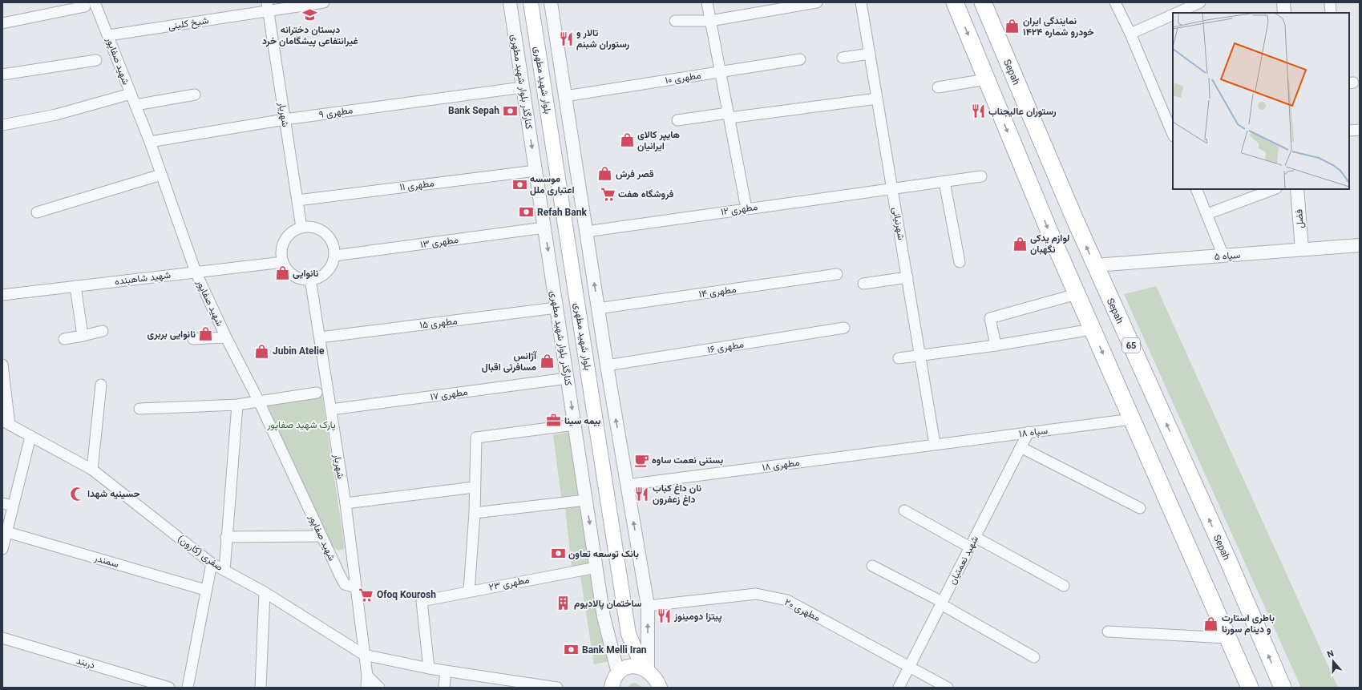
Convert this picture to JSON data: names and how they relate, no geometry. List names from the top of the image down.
{
  "streets": {
    "main road": ["Sepah", "بلوار شهید مطهری", "65"],
    "street": [
      "شیخ کلینی",
      "شهید صفاپور",
      "مطهری ۱۰",
      "کنارگذر بلوار شهید مطهری",
      "مطهری ۹",
      "شهریار",
      "مطهری ۱۱",
      "مطهری ۱۲",
      "فضل",
      "شهرنیانی",
      "مطهری ۱۳",
      "سپاه ۵",
      "شهید شاهبنده",
      "مطهری ۱۴",
      "مطهری ۱۵",
      "مطهری ۱۶",
      "مطهری ۱۷",
      "سپاه ۱۸",
      "مطهری ۱۸",
      "صفری (کارون)",
      "شهید نعمتیان",
      "سمندر",
      "مطهری ۲۳",
      "مطهری ۲۰",
      "دربند"
    ]
  },
  "crossings": [
    ["شیخ کلینی", "شهید صفاپور"],
    ["شیخ کلینی", "شهریار"],
    ["شهید صفاپور", "مطهری ۹"],
    ["شهید صفاپور", "شهریار"],
    ["شهید صفاپور", "شهید شاهبنده"],
    ["Sepah", "سپاه ۵"],
    ["کنارگذر بلوار شهید مطهری", "مطهری ۹"],
    ["کنارگذر بلوار شهید مطهری", "مطهری ۱۱"],
    ["کنارگذر بلوار شهید مطهری", "مطهری ۱۳"],
    ["کنارگذر بلوار شهید مطهری", "مطهری ۱۵"],
    ["کنارگذر بلوار شهید مطهری", "مطهری ۱۷"],
    ["کنارگذر بلوار شهید مطهری", "مطهری ۲۳"],
    ["مطهری ۹", "شهریار"],
    ["شهریار", "مطهری ۱۱"],
    ["شهریار", "مطهری ۱۳"],
    ["شهریار", "شهید شاهبنده"],
    ["شهریار", "مطهری ۱۵"],
    ["شهریار", "مطهری ۱۷"],
    ["شهریار", "صفری (کارون)"],
    ["مطهری ۱۲", "شهرنیانی"],
    ["فضل", "سپاه ۵"],
    ["شهرنیانی", "سپاه ۱۸"],
    ["شهرنیانی", "مطهری ۱۸"],
    ["مطهری ۱۳", "شهید شاهبنده"],
    ["سپاه ۱۸", "مطهری ۱۸"],
    ["سپاه ۱۸", "شهید نعمتیان"],
    ["صفری (کارون)", "مطهری ۲۳"],
    ["شهید نعمتیان", "مطهری ۲۰"]
  ],
  "parks": ["پارک شهید صفاپور"],
  "places": {
    "school or university": ["دبستان دخترانه غیرانتفاعی پیشگامان خرد"],
    "shop": [
      "نمایندگی ایران خودرو شماره ۱۴۲۴",
      "هایپر کالای ایرانیان",
      "قصر فرش",
      "لوازم یدکی نگهبان",
      "نانوایی",
      "نانوایی بربری",
      "Jubin Atelie",
      "آژانس مسافرتی اقبال",
      "باطری استارت و دینام سورنا"
    ],
    "restaurant": [
      "تالار و رستوران شبنم",
      "رستوران عالیجناب",
      "نان داغ کباب داغ زعفرون",
      "پیتزا دومینوز"
    ],
    "bank": [
      "Bank Sepah",
      "موسسه اعتباری ملل",
      "Refah Bank",
      "بانک توسعه تعاون",
      "Bank Melli Iran"
    ],
    "supermarket": ["فروشگاه هفت", "Ofoq Kourosh"],
    "office": ["بیمه سینا"],
    "cafe": ["بستنی نعمت ساوه"],
    "mosque": ["حسینیه شهدا"],
    "building": ["ساختمان پالادیوم"]
  },
  "north": "top"
}
